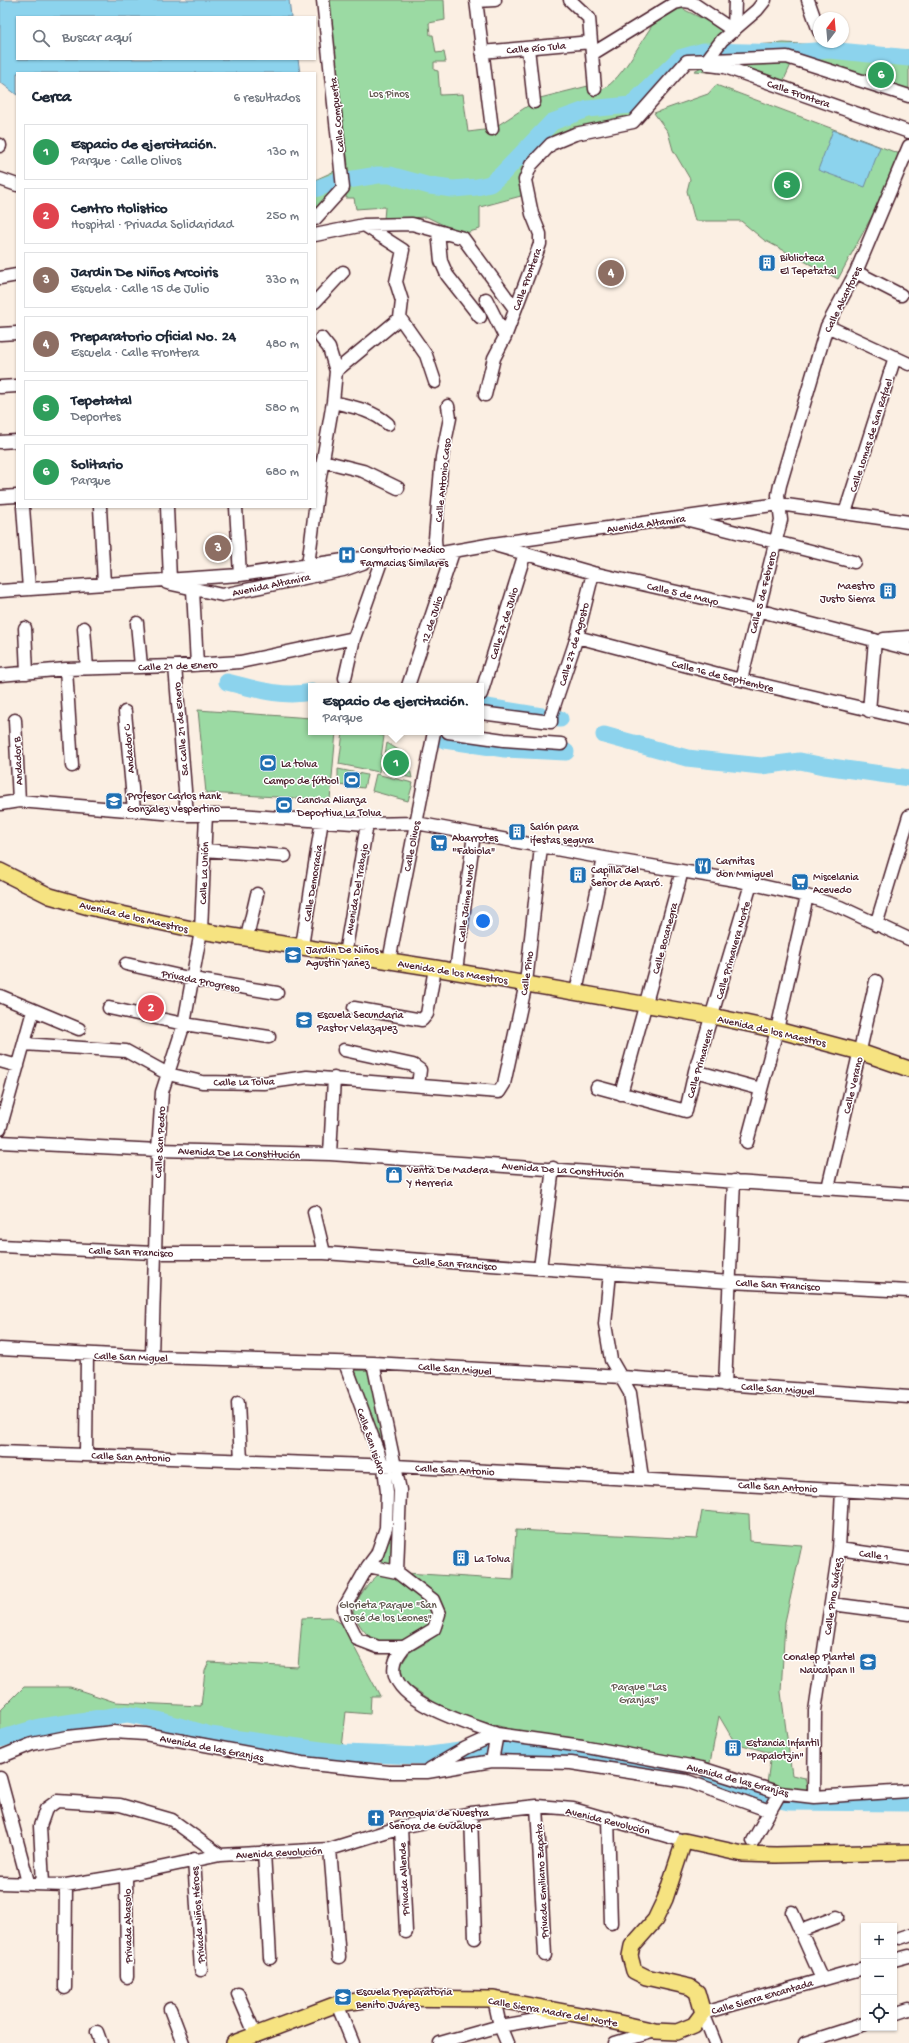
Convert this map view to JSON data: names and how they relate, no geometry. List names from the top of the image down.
{
  "streets": {
    "main road": ["Avenida de los Maestros", "Avenida Revolución", "Calle Sierra Madre del Norte"],
    "street": [
      "Calle Río Tula",
      "Calle Frontera",
      "Calle Compuerta",
      "Calle Alcanfores",
      "Calle Lomas de San Rafael",
      "Calle Antonio Caso",
      "Avenida Altamira",
      "Calle 5 de Febrero",
      "Calle 5 de Mayo",
      "12 de Julio",
      "Calle 27 de Julio",
      "Calle 27 de Agosto",
      "Calle 21 de Enero",
      "Calle 16 de Septiembre",
      "5a Calle 21 de Enero",
      "Andador C",
      "Andador B",
      "Calle Olivos",
      "Calle La Unión",
      "Calle Democracia",
      "Avenida Del Trabajo",
      "Calle Jaime Nunó",
      "Calle Bocanegra",
      "Calle Primavera Norte",
      "Calle Pino",
      "Privada Progreso",
      "Calle Primavera",
      "Calle La Tolva",
      "Calle Verano",
      "Calle San Pedro",
      "Avenida De La Constitución",
      "Calle San Francisco",
      "Calle San Miguel",
      "Calle San Isidro",
      "Calle San Antonio",
      "Calle 1",
      "Calle Pino Suárez",
      "Avenida de las Granjas",
      "Privada Allende",
      "Privada Emiliano Zapata",
      "Privada Niños Héroes",
      "Privada Abasolo",
      "Calle Sierra Encantada"
    ]
  },
  "crossings": [
    ["Calle Alcanfores", "Avenida Altamira"],
    ["Calle Alcanfores", "Calle 5 de Febrero"],
    ["Calle Lomas de San Rafael", "Avenida Altamira"],
    ["Calle Antonio Caso", "Avenida Altamira"],
    ["Avenida Altamira", "Calle 5 de Febrero"],
    ["Avenida Altamira", "Calle 5 de Mayo"],
    ["Avenida Altamira", "12 de Julio"],
    ["Calle 5 de Febrero", "Calle 5 de Mayo"],
    ["Calle 5 de Febrero", "Calle 16 de Septiembre"],
    ["Calle 5 de Mayo", "Calle 27 de Julio"],
    ["Calle 5 de Mayo", "Calle 27 de Agosto"],
    ["Calle 27 de Agosto", "Calle 16 de Septiembre"],
    ["Calle 21 de Enero", "5a Calle 21 de Enero"],
    ["Calle Olivos", "Avenida de los Maestros"],
    ["Calle La Unión", "Avenida de los Maestros"],
    ["Calle La Unión", "Calle San Pedro"],
    ["Calle Democracia", "Avenida de los Maestros"],
    ["Avenida Del Trabajo", "Avenida de los Maestros"],
    ["Calle Jaime Nunó", "Avenida de los Maestros"],
    ["Avenida de los Maestros", "Calle Bocanegra"],
    ["Avenida de los Maestros", "Calle Primavera Norte"],
    ["Avenida de los Maestros", "Calle Pino"],
    ["Avenida de los Maestros", "Calle Primavera"],
    ["Avenida de los Maestros", "Calle Verano"],
    ["Avenida de los Maestros", "Calle San Pedro"],
    ["Calle Bocanegra", "Calle Primavera"],
    ["Calle Primavera Norte", "Calle Primavera"],
    ["Calle Pino", "Calle La Tolva"],
    ["Privada Progreso", "Calle San Pedro"],
    ["Calle La Tolva", "Calle San Pedro"],
    ["Calle Verano", "Avenida De La Constitución"],
    ["Calle San Pedro", "Avenida De La Constitución"],
    ["Calle San Pedro", "Calle San Francisco"],
    ["Calle San Pedro", "Calle San Miguel"],
    ["Calle San Miguel", "Calle San Isidro"],
    ["Calle San Isidro", "Calle San Antonio"],
    ["Calle San Isidro", "Avenida de las Granjas"],
    ["Calle San Antonio", "Calle Pino Suárez"],
    ["Calle 1", "Calle Pino Suárez"],
    ["Calle Pino Suárez", "Avenida de las Granjas"],
    ["Avenida Revolución", "Privada Allende"],
    ["Avenida Revolución", "Privada Emiliano Zapata"],
    ["Avenida Revolución", "Privada Niños Héroes"],
    ["Avenida Revolución", "Privada Abasolo"],
    ["Calle Sierra Encantada", "Calle Sierra Madre del Norte"]
  ],
  "parks": ["Los Pinos", "Glorieta Parque \"San José de los Leones\"", "Parque \"Las Granjas\""],
  "places": {
    "building": [
      "Biblioteca El Tepetatal",
      "Maestro Justo Sierra",
      "Salón para ifestas segura",
      "Capilla del Señor de Araró.",
      "La Tolva",
      "Estancia Infantil \"Papalotzin\""
    ],
    "hospital": ["Consultorio Medico Farmacias Similares"],
    "sports": ["La tolva", "Campo de fútbol", "Cancha Alianza Deportiva La Tolva"],
    "school or university": [
      "Profesor Carlos Hank Gonzalez Vespertino",
      "Jardin De Niños Agustin Yañez",
      "Escuela Secundaria Pastor Velazquez",
      "Conalep Plantel Naucalpan II",
      "Escuela Preparatoria Benito Juárez"
    ],
    "supermarket": ["Abarrotes \"Fabiola\"", "Miscelania Acevedo"],
    "restaurant": ["Carnitas don Mmiguel"],
    "shop": ["Venta De Madera Y Herreria"],
    "church": ["Parroquia de Nuestra Señora de Gudalupe"]
  },
  "north": "top",
  "page": {
    "search": "Buscar aquí",
    "pins": [
      "6",
      "5",
      "4",
      "3",
      "1",
      "2"
    ],
    "heading": ["Cerca", "6 resultados"],
    "list": [
      {
        "mark": "1",
        "name": "Espacio de ejercitación.",
        "note": "Parque · Calle Olivos",
        "value": "130 m"
      },
      {
        "mark": "2",
        "name": "Centro Holistico",
        "note": "Hospital · Privada Solidaridad",
        "value": "250 m"
      },
      {
        "mark": "3",
        "name": "Jardin De Niños Arcoiris",
        "note": "Escuela · Calle 15 de Julio",
        "value": "330 m"
      },
      {
        "mark": "4",
        "name": "Preparatorio Oficial No. 24",
        "note": "Escuela · Calle Frontera",
        "value": "480 m"
      },
      {
        "mark": "5",
        "name": "Tepetatal",
        "note": "Deportes",
        "value": "580 m"
      },
      {
        "mark": "6",
        "name": "Solitario",
        "note": "Parque",
        "value": "680 m"
      }
    ],
    "popup": ["Espacio de ejercitación.", "Parque"],
    "map_buttons": ["+", "−"]
  }
}
